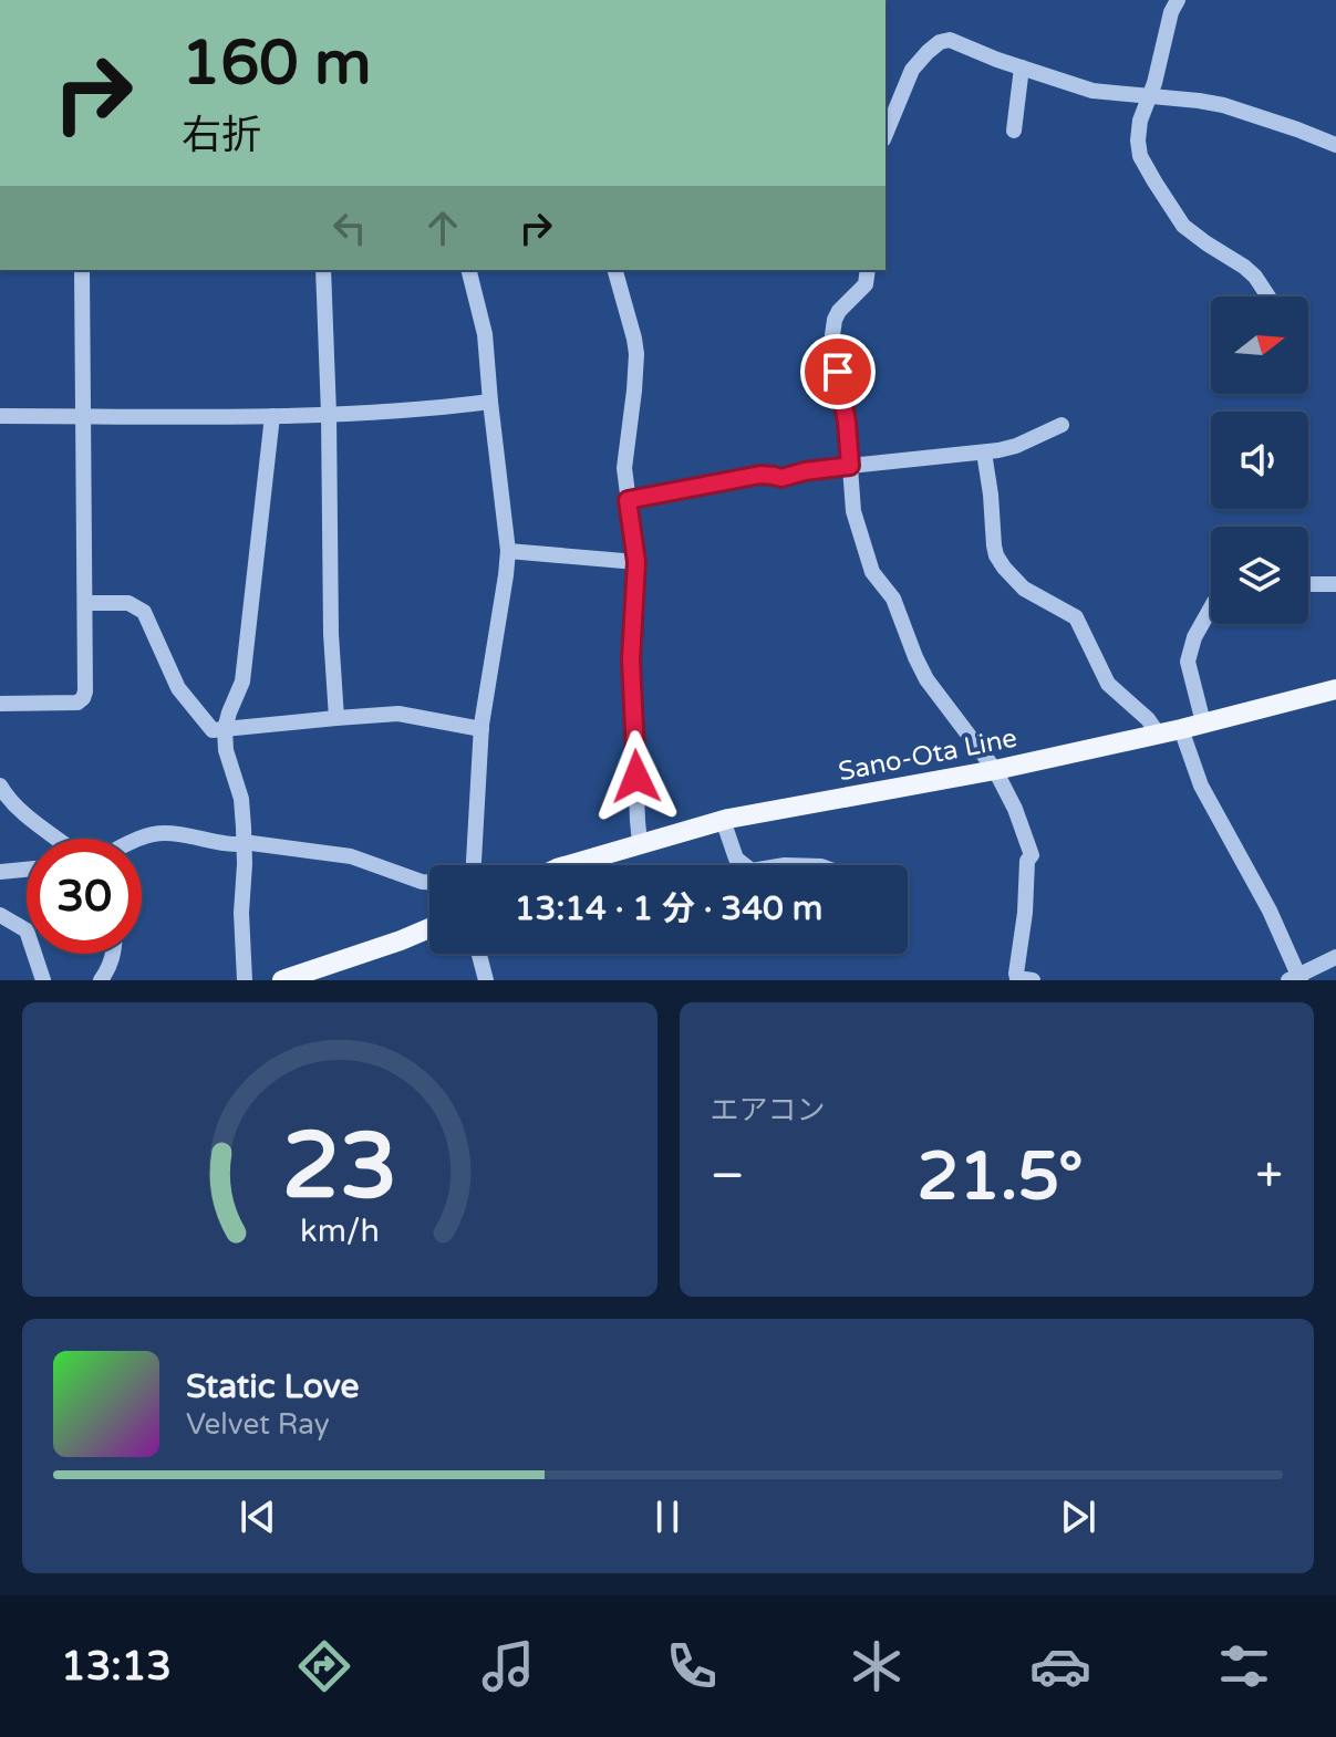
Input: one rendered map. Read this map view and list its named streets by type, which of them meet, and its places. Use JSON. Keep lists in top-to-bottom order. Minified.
{"streets":{"main road":["Sano-Ota Line"]},"north":"right","page":{"turn":["160 m","右折"],"limit":"30","trip":"13:14 · 1 分 · 340 m","tile":"エアコン","heat":["−","21.5°","+"],"song":["Static Love","Velvet Ray"],"tabs":"13:13","gauge":["23","km/h"]}}
